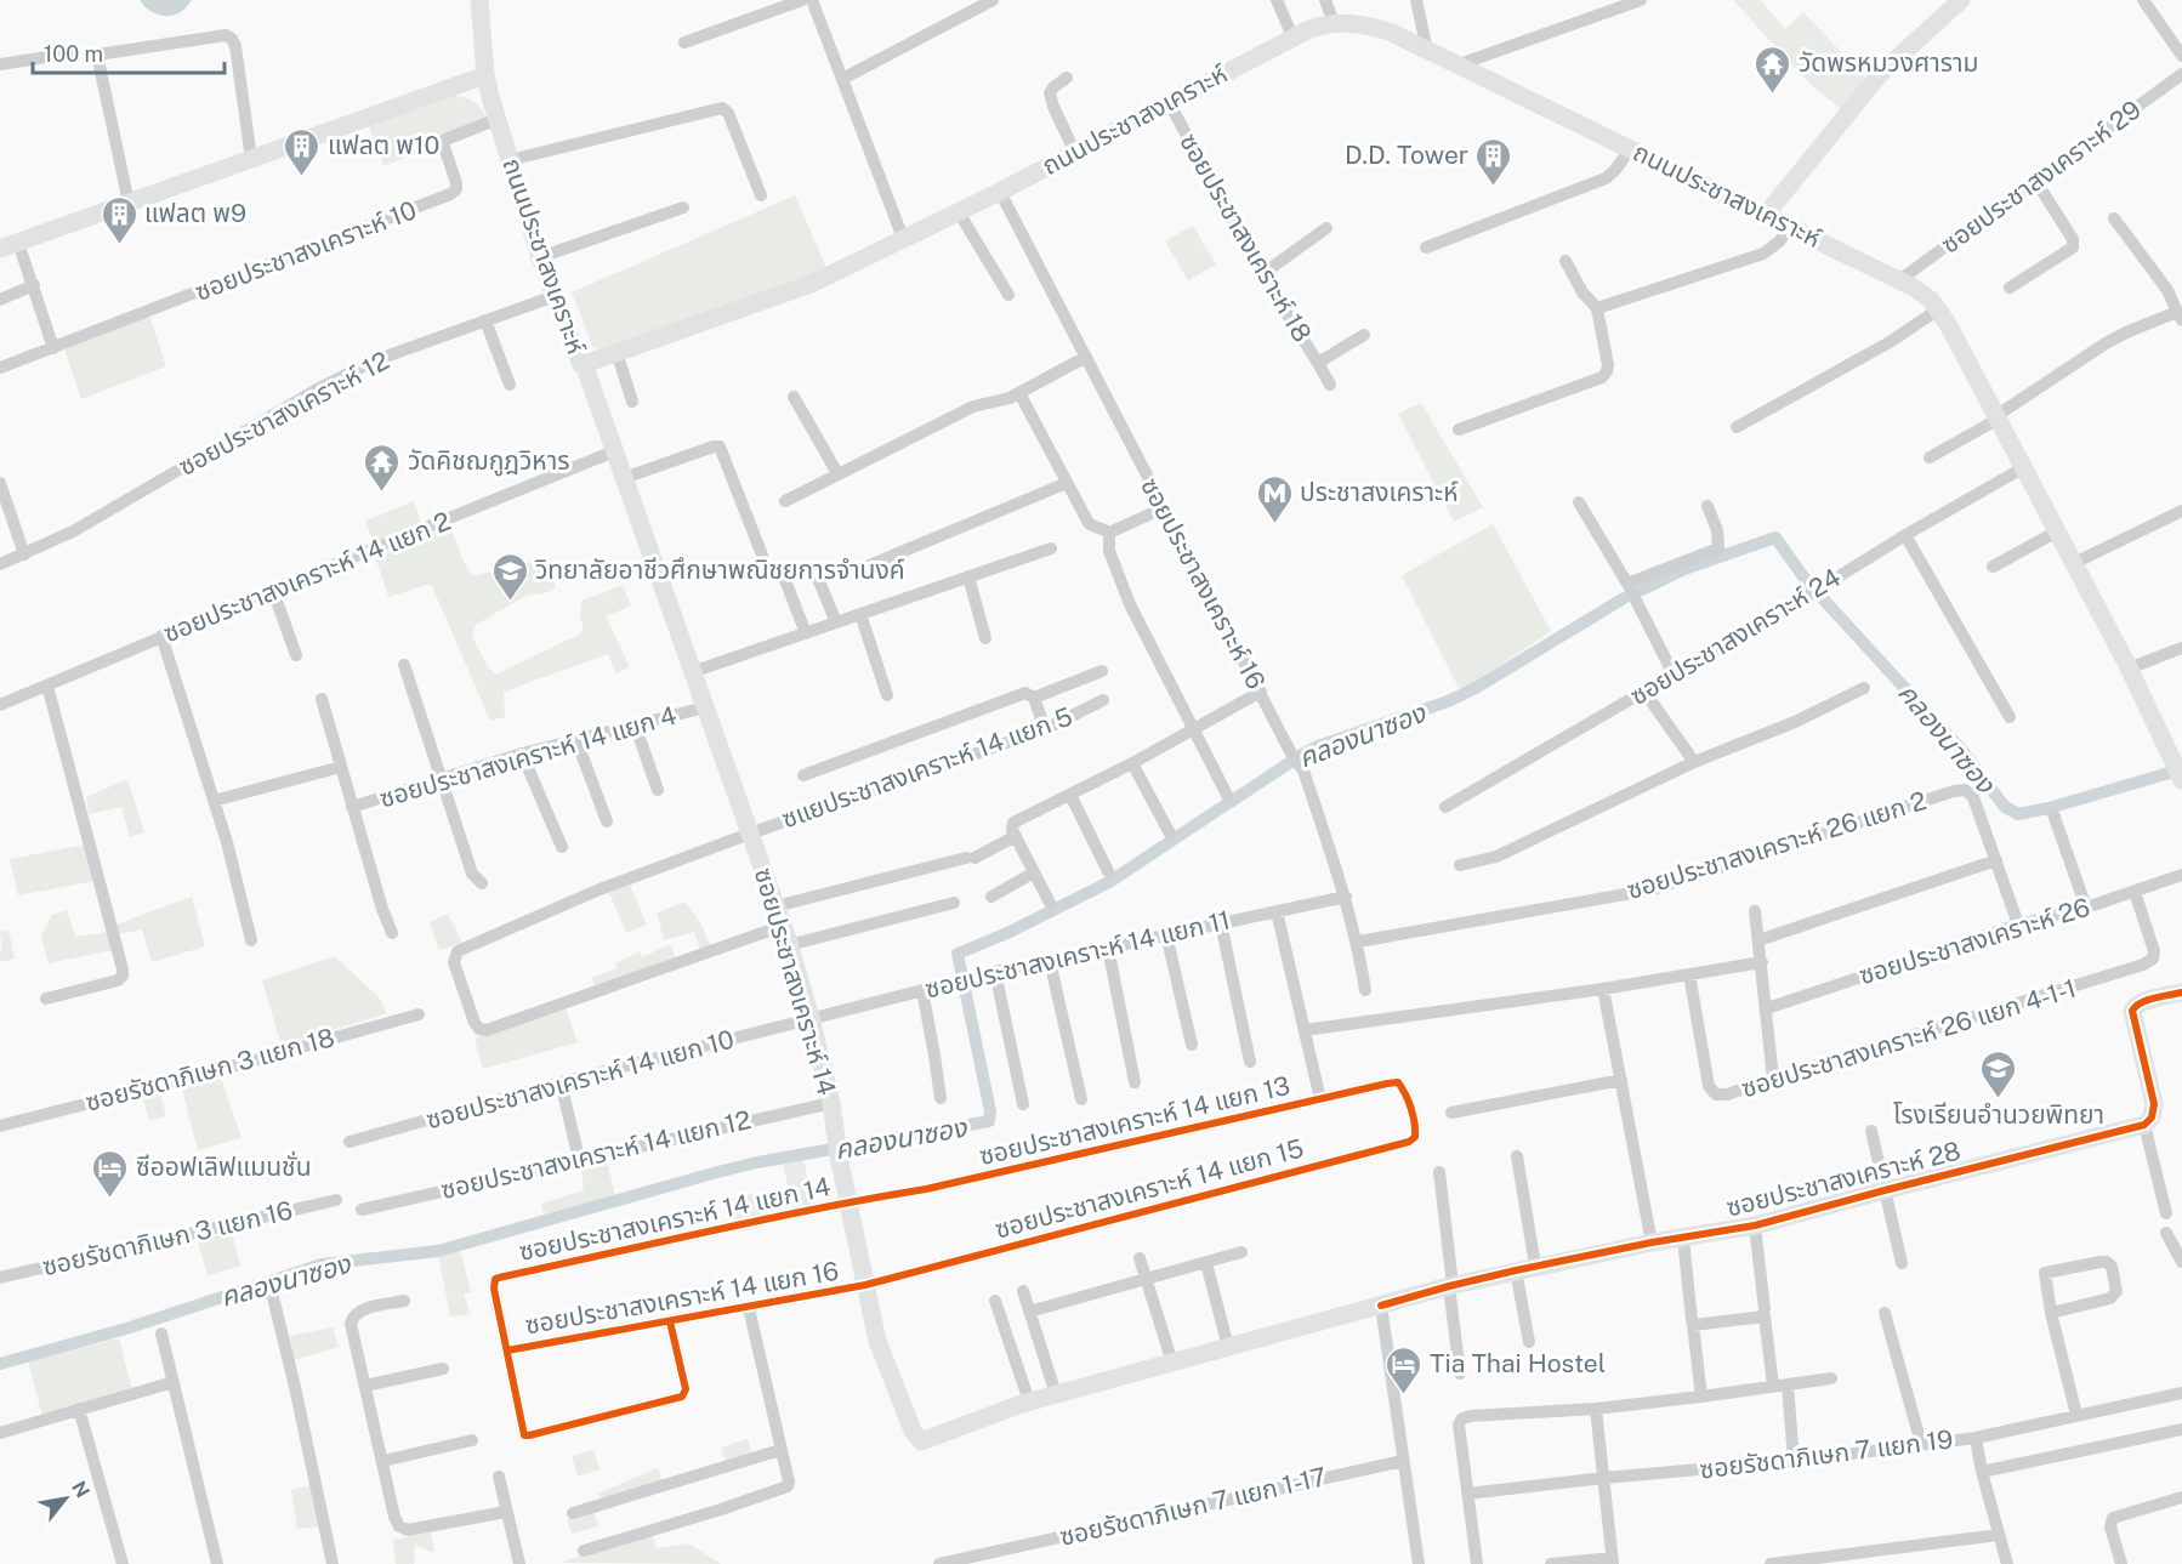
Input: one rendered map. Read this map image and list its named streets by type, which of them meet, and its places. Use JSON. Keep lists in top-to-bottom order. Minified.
{"streets":{"street":["ถนนประชาสงเคราะห์","ซอยประชาสงเคราะห์ 29","ซอยประชาสงเคราะห์ 18","ซอยประชาสงเคราะห์ 10","ซอยประชาสงเคราะห์ 12","ซอยประชาสงเคราะห์ 14 แยก 2","ซอยประชาสงเคราะห์ 16","ซอยประชาสงเคราะห์ 24","ซอยประชาสงเคราะห์ 14 แยก 4","ซแยประชาสงเคราะห์ 14 แยก 5","ซอยประชาสงเคราะห์ 26 แยก 2","ซอยประชาสงเคราะห์ 26","ซอยประชาสงเคราะห์ 14 แยก 11","ซอยประชาสงเคราะห์ 14","ซอยประชาสงเคราะห์ 26 แยก 4-1-1","ซอยรัชดาภิเษก 3 แยก 18","ซอยประชาสงเคราะห์ 14 แยก 10","ซอยประชาสงเคราะห์ 14 แยก 13","ซอยประชาสงเคราะห์ 14 แยก 12","ซอยประชาสงเคราะห์ 28","ซอยประชาสงเคราะห์ 14 แยก 15","ซอยประชาสงเคราะห์ 14 แยก 14","ซอยรัชดาภิเษก 3 แยก 16","ซอยประชาสงเคราะห์ 14 แยก 16","ซอยรัชดาภิเษก 7 แยก 19","ซอยรัชดาภิเษก 7 แยก 1-17"]},"crossings":[["ถนนประชาสงเคราะห์","ซอยประชาสงเคราะห์ 29"],["ถนนประชาสงเคราะห์","ซอยประชาสงเคราะห์ 18"],["ถนนประชาสงเคราะห์","ซอยประชาสงเคราะห์ 10"],["ถนนประชาสงเคราะห์","ซอยประชาสงเคราะห์ 12"],["ถนนประชาสงเคราะห์","ซอยประชาสงเคราะห์ 16"],["ถนนประชาสงเคราะห์","ซอยประชาสงเคราะห์ 24"],["ถนนประชาสงเคราะห์","ซอยประชาสงเคราะห์ 14"],["ซอยประชาสงเคราะห์ 14 แยก 2","ซอยประชาสงเคราะห์ 14"],["ซอยประชาสงเคราะห์ 16","ซอยประชาสงเคราะห์ 26 แยก 2"],["ซอยประชาสงเคราะห์ 16","ซอยประชาสงเคราะห์ 14 แยก 11"],["ซอยประชาสงเคราะห์ 14 แยก 4","ซอยประชาสงเคราะห์ 14"],["ซแยประชาสงเคราะห์ 14 แยก 5","ซอยประชาสงเคราะห์ 14"],["ซอยประชาสงเคราะห์ 26 แยก 2","ซอยประชาสงเคราะห์ 26"],["ซอยประชาสงเคราะห์ 26","ซอยประชาสงเคราะห์ 26 แยก 4-1-1"],["ซอยประชาสงเคราะห์ 14 แยก 11","ซอยประชาสงเคราะห์ 14"],["ซอยประชาสงเคราะห์ 14 แยก 11","ซอยประชาสงเคราะห์ 14 แยก 10"],["ซอยประชาสงเคราะห์ 14","ซอยประชาสงเคราะห์ 14 แยก 10"],["ซอยประชาสงเคราะห์ 14","ซอยประชาสงเคราะห์ 14 แยก 13"],["ซอยประชาสงเคราะห์ 14","ซอยประชาสงเคราะห์ 14 แยก 12"],["ซอยประชาสงเคราะห์ 14","ซอยประชาสงเคราะห์ 28"],["ซอยประชาสงเคราะห์ 14","ซอยประชาสงเคราะห์ 14 แยก 15"],["ซอยประชาสงเคราะห์ 14","ซอยประชาสงเคราะห์ 14 แยก 14"],["ซอยประชาสงเคราะห์ 14","ซอยประชาสงเคราะห์ 14 แยก 16"],["ซอยประชาสงเคราะห์ 14 แยก 13","ซอยประชาสงเคราะห์ 14 แยก 15"],["ซอยประชาสงเคราะห์ 14 แยก 13","ซอยประชาสงเคราะห์ 14 แยก 14"],["ซอยประชาสงเคราะห์ 14 แยก 15","ซอยประชาสงเคราะห์ 14 แยก 16"],["ซอยประชาสงเคราะห์ 14 แยก 14","ซอยประชาสงเคราะห์ 14 แยก 16"]],"water":["คลองนาซอง"],"places":{"temple":["วัดพรหมวงศาราม","วัดคิชฌกูฎวิหาร"],"building":["แฟลต พ10","D.D. Tower","แฟลต พ9"],"metro station":["ประชาสงเคราะห์"],"school or university":["วิทยาลัยอาชีวศึกษาพณิชยการจำนงค์","โรงเรียนอำนวยพิทยา"],"hotel":["ซีออฟเลิฟแมนชั่น","Tia Thai Hostel"]},"scale_bar":"100 m","north":"top right"}
